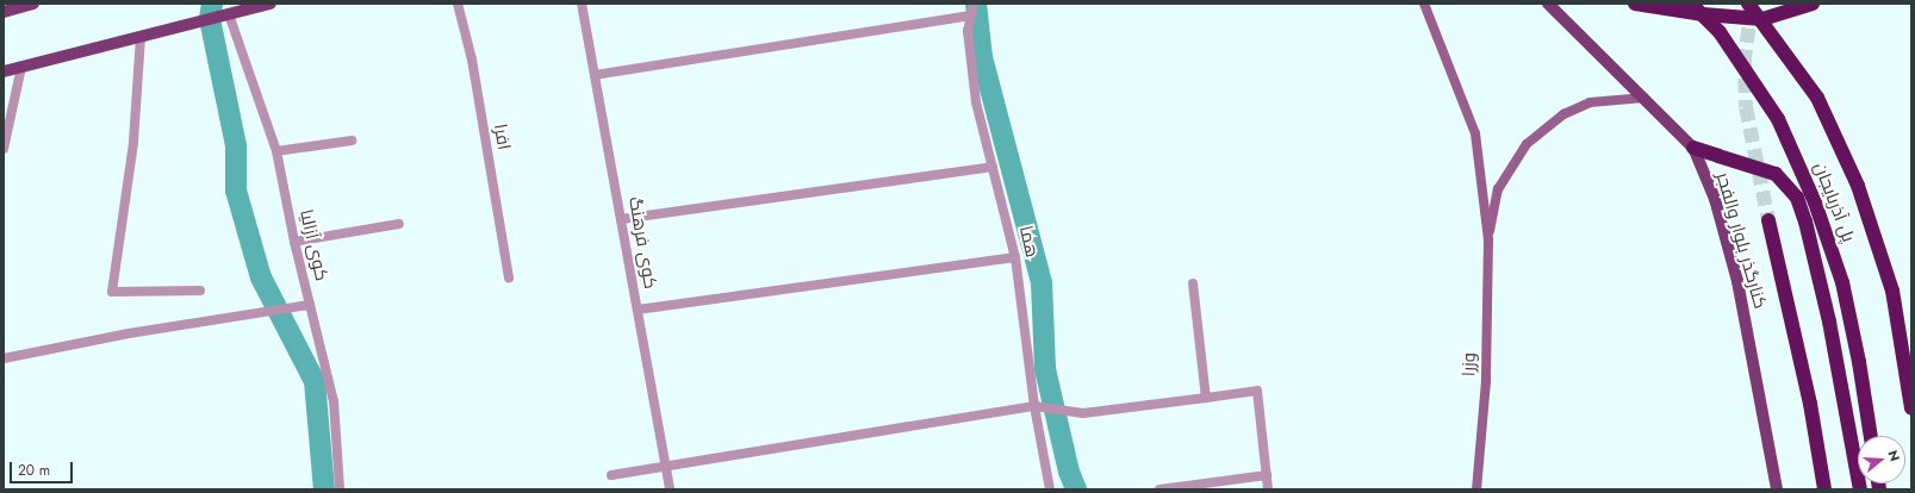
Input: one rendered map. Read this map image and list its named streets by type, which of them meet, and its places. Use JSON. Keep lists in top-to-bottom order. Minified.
{"streets":{"highway":["پل آذربایجان"],"main road":["کنارگذر بلوار والفجر"],"street":["افرا","هما","کوی فرهنگ","کوی آزالیا","وزرا"]},"scale_bar":"20 m","north":"right"}
